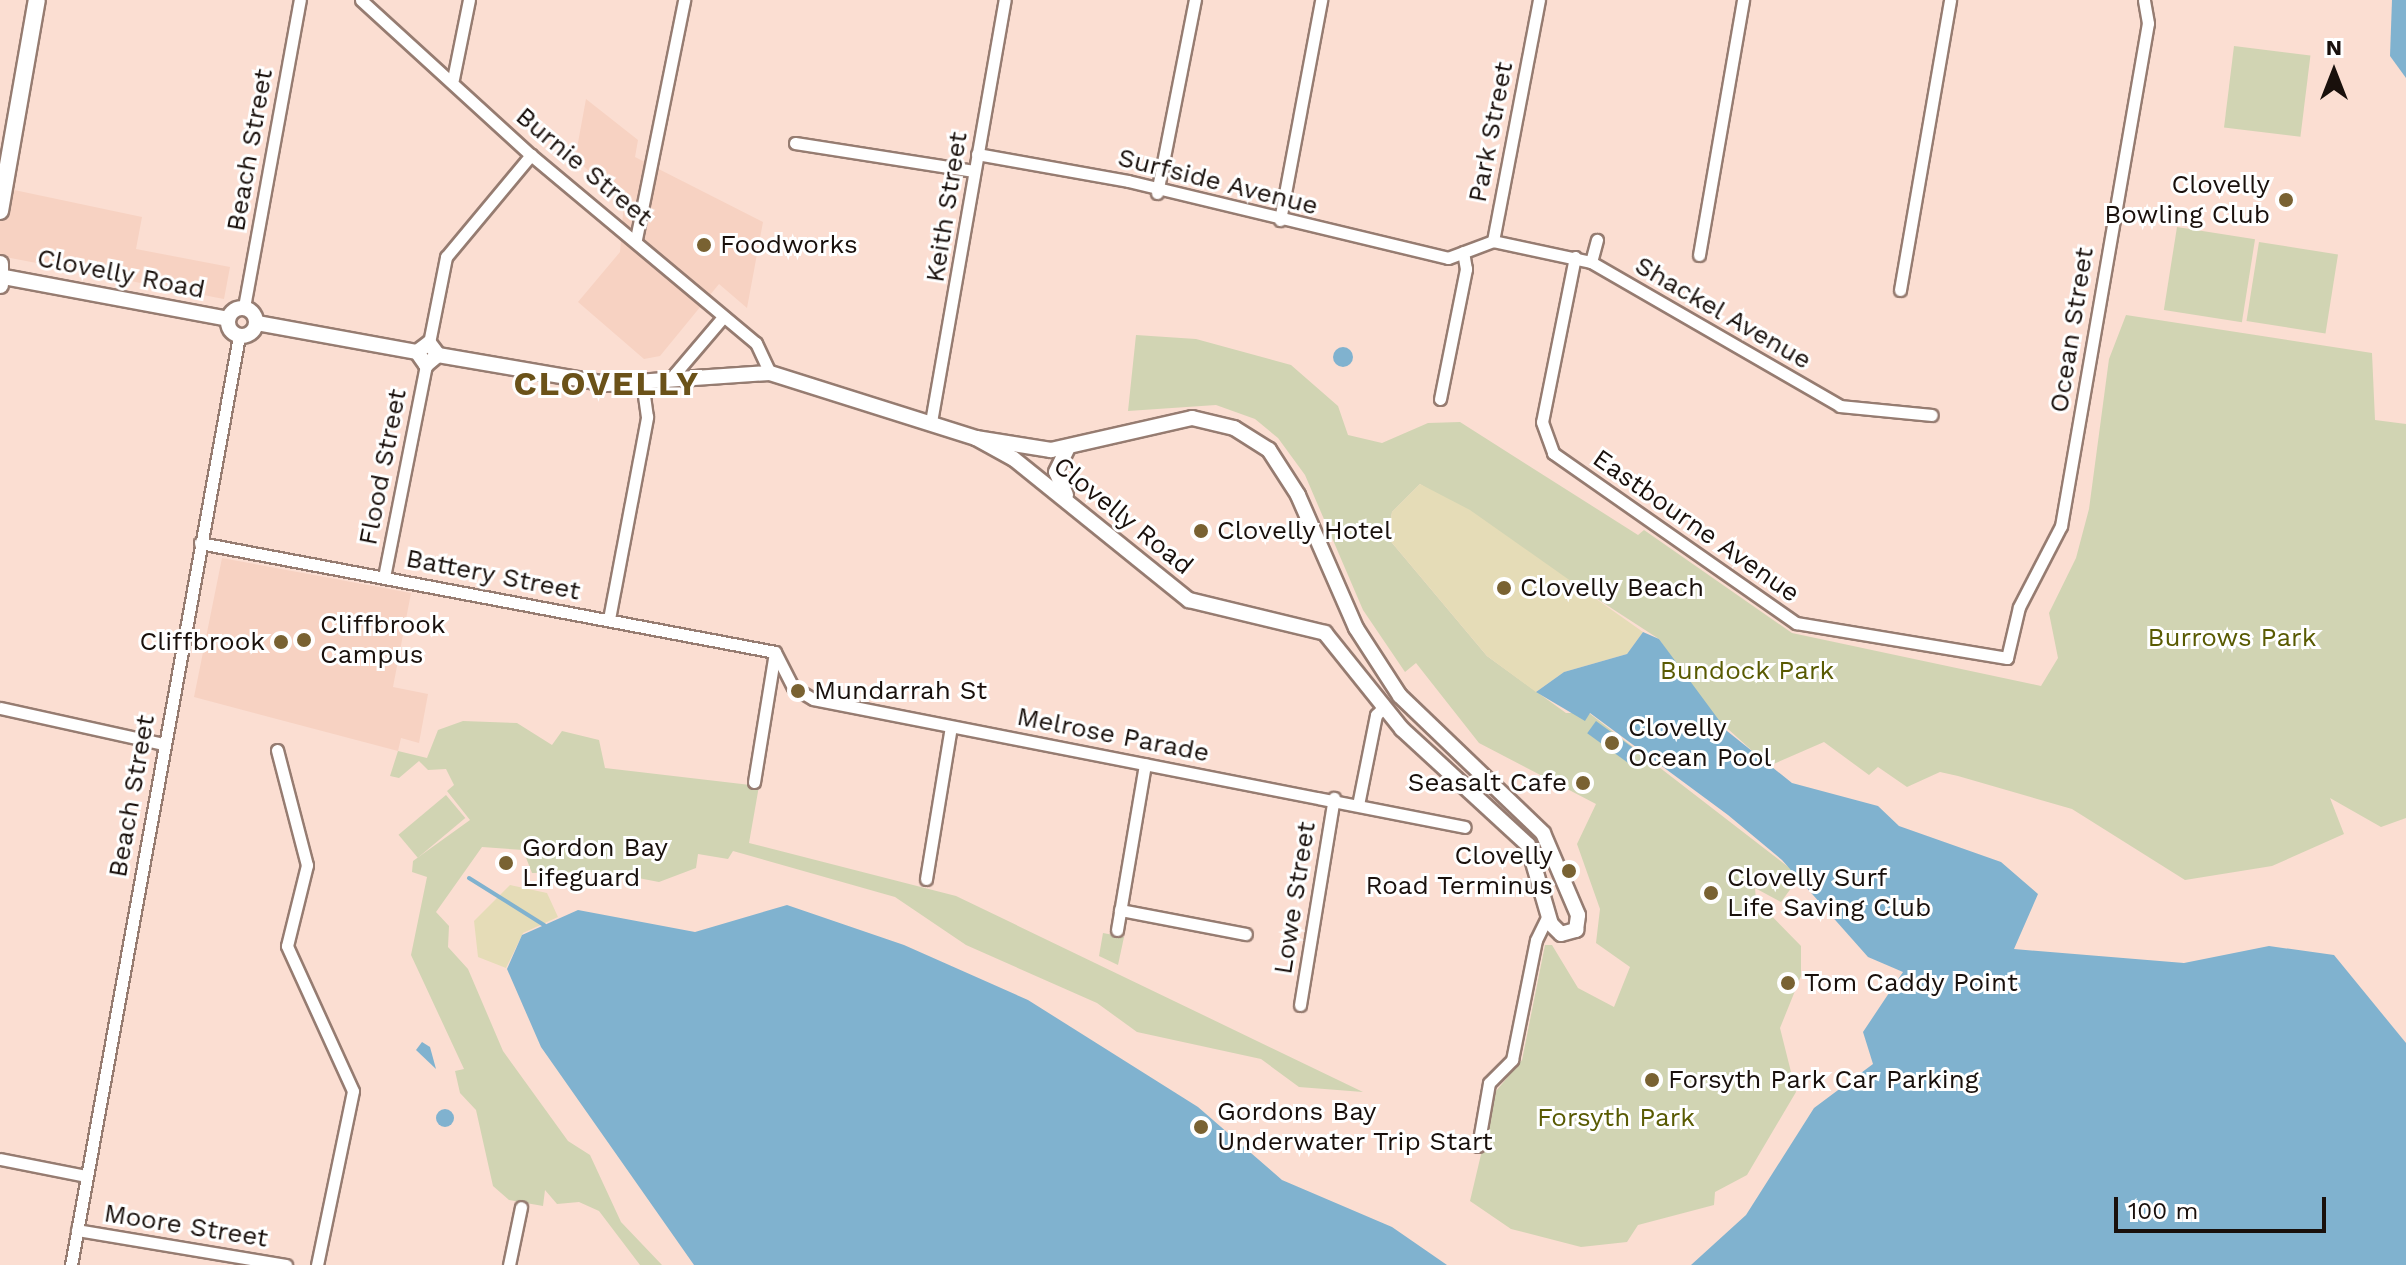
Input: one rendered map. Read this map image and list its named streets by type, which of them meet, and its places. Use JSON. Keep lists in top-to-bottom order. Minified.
{"streets":{"street":["Park Street","Beach Street","Burnie Street","Surfside Avenue","Keith Street","Clovelly Road","Shackel Avenue","Ocean Street","Flood Street","Eastbourne Avenue","Battery Street","Melrose Parade","Lowe Street","Moore Street"]},"crossings":[["Park Street","Surfside Avenue"],["Park Street","Shackel Avenue"],["Beach Street","Battery Street"],["Beach Street","Moore Street"],["Burnie Street","Clovelly Road"],["Burnie Street","Flood Street"],["Surfside Avenue","Keith Street"],["Keith Street","Clovelly Road"],["Clovelly Road","Flood Street"],["Shackel Avenue","Eastbourne Avenue"],["Ocean Street","Eastbourne Avenue"],["Flood Street","Battery Street"],["Battery Street","Melrose Parade"],["Melrose Parade","Lowe Street"]],"districts":["CLOVELLY"],"parks":["Burrows Park","Bundock Park","Forsyth Park"],"places":["Clovelly Bowling Club","Foodworks","Clovelly Hotel","Clovelly Beach","Cliffbrook Campus","Cliffbrook","Mundarrah St","Clovelly Ocean Pool","Seasalt Cafe","Gordon Bay Lifeguard","Clovelly Road Terminus","Clovelly Surf Life Saving Club","Tom Caddy Point","Forsyth Park Car Parking","Gordons Bay Underwater Trip Start"],"scale_bar":"100 m","north":"top"}
